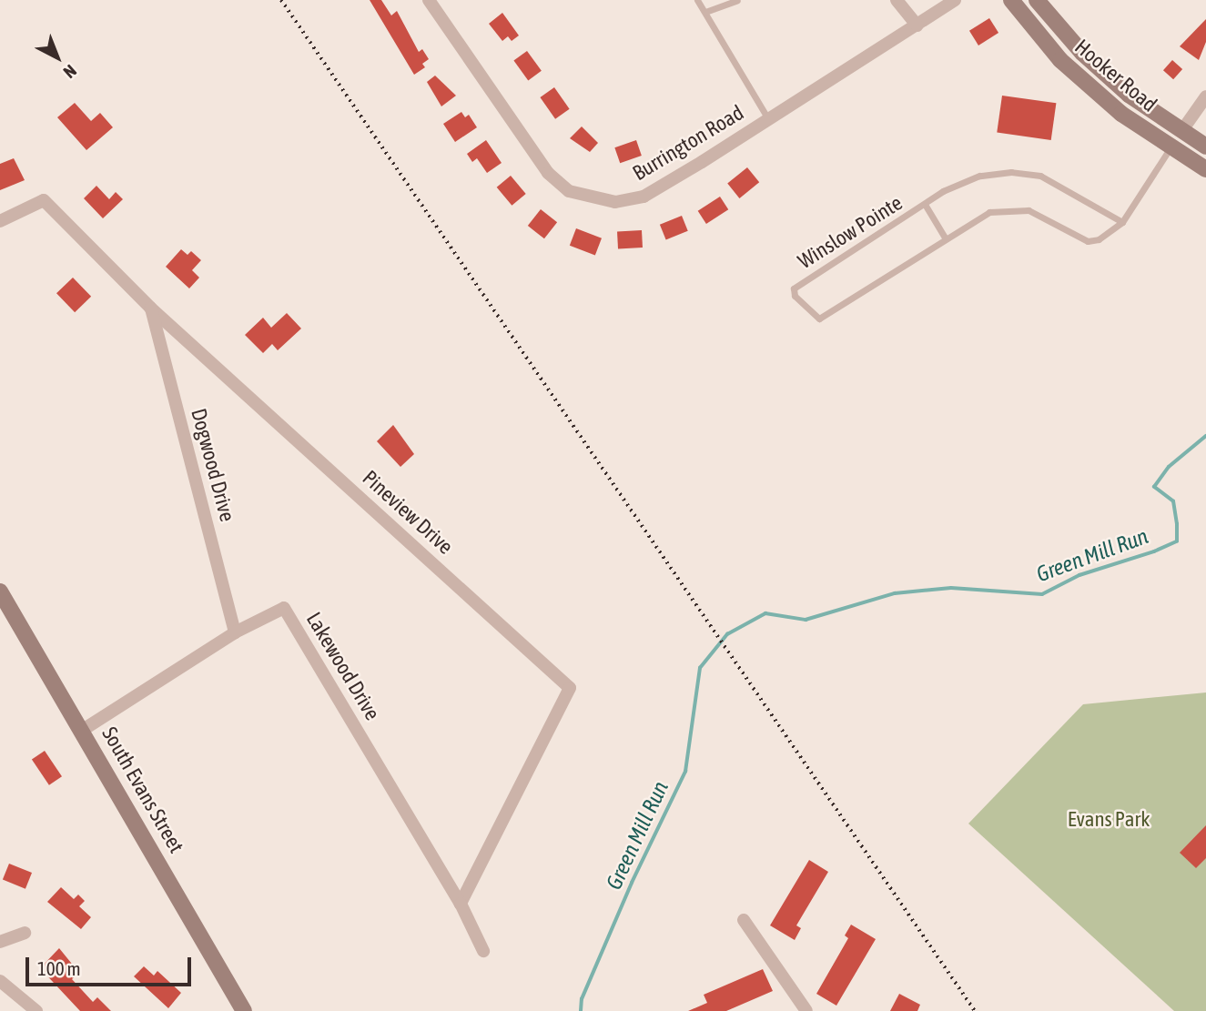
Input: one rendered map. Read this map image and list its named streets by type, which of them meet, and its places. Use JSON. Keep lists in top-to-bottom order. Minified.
{"streets":{"main road":["Hooker Road","South Evans Street"],"street":["Burrington Road","Dogwood Drive","Pineview Drive","Lakewood Drive"],"lane":["Winslow Pointe"]},"crossings":[["Hooker Road","Winslow Pointe"],["Dogwood Drive","Pineview Drive"],["Dogwood Drive","Lakewood Drive"],["Pineview Drive","Lakewood Drive"],["Lakewood Drive","South Evans Street"]],"water":["Green Mill Run"],"parks":["Evans Park"],"scale_bar":"100 m","north":"bottom right"}
